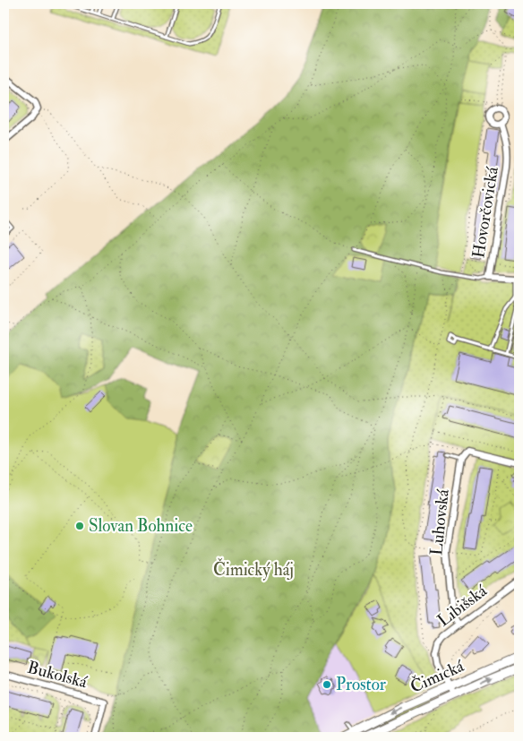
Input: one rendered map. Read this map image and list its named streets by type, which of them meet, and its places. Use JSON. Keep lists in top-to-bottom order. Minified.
{"streets":{"main road":["Čimická"],"street":["Hovorčovická","Luhovská","Libišská","Bukolská"]},"crossings":[["Luhovská","Libišská"],["Libišská","Čimická"]],"parks":["Čimický háj"],"places":["Slovan Bohnice","Prostor"]}
